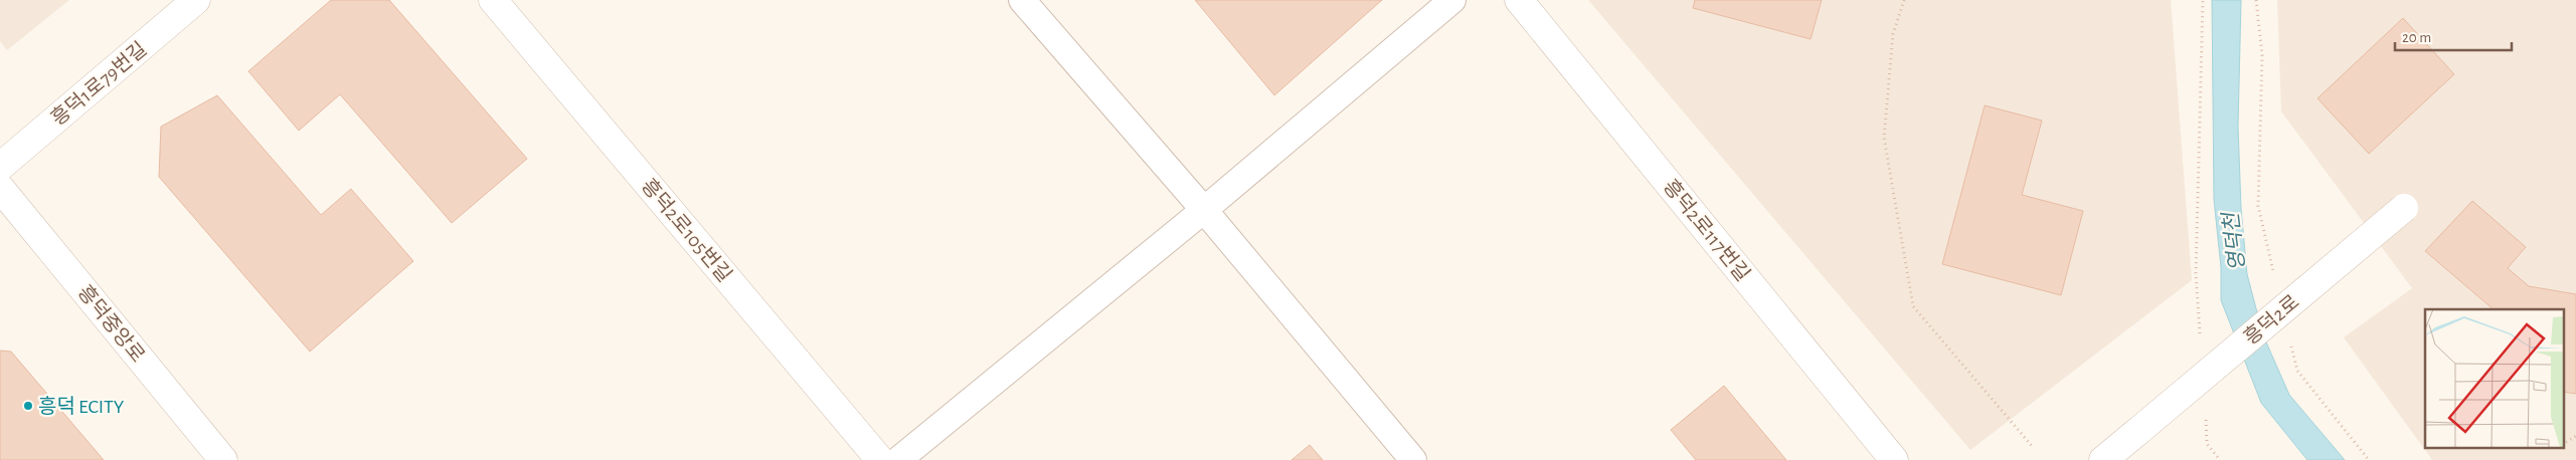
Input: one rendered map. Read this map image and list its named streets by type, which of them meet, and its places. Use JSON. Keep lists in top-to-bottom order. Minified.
{"streets":{"street":["흥덕1로79번길","흥덕2로105번길","흥덕2로117번길","흥덕2로","흥덕중앙로"]},"water":["영덕천"],"places":["흥덕 ECITY"],"scale_bar":"20 m"}
